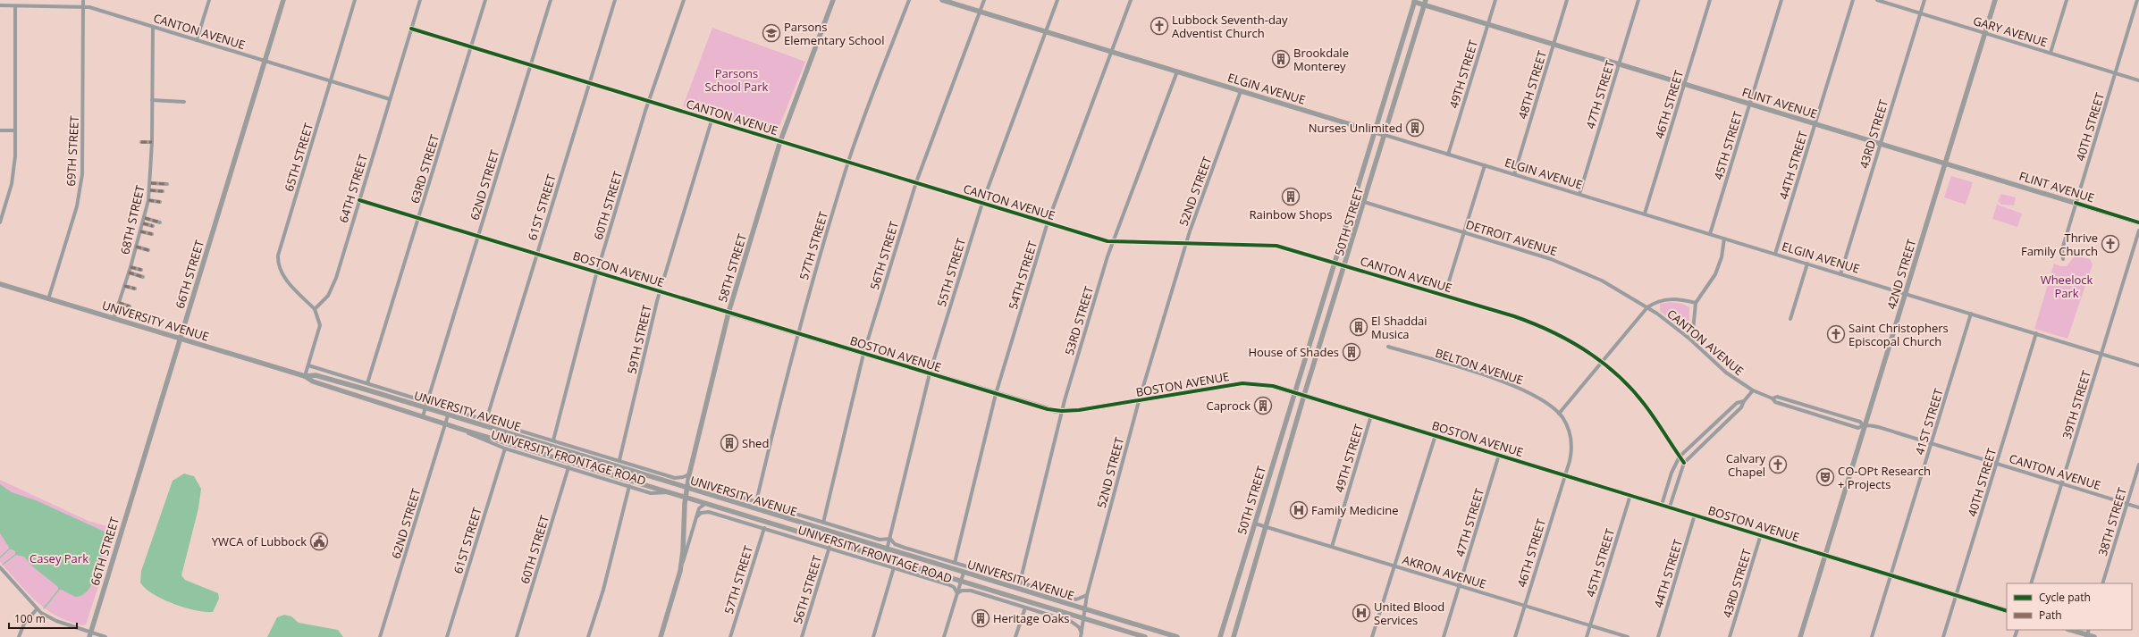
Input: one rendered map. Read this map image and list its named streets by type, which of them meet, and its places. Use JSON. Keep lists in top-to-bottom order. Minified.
{"streets":{"street":["CANTON AVENUE","GARY AVENUE","49TH STREET","48TH STREET","ELGIN AVENUE","47TH STREET","FLINT AVENUE","46TH STREET","40TH STREET","43RD STREET","45TH STREET","69TH STREET","65TH STREET","44TH STREET","63RD STREET","62ND STREET","64TH STREET","52ND STREET","60TH STREET","61ST STREET","68TH STREET","50TH STREET","DETROIT AVENUE","57TH STREET","56TH STREET","58TH STREET","BOSTON AVENUE","55TH STREET","66TH STREET","42ND STREET","54TH STREET","UNIVERSITY AVENUE","53RD STREET","59TH STREET","BELTON AVENUE","39TH STREET","41ST STREET","UNIVERSITY FRONTAGE ROAD","38TH STREET","AKRON AVENUE"]},"crossings":[["CANTON AVENUE","40TH STREET"],["CANTON AVENUE","69TH STREET"],["CANTON AVENUE","65TH STREET"],["CANTON AVENUE","63RD STREET"],["CANTON AVENUE","62ND STREET"],["CANTON AVENUE","64TH STREET"],["CANTON AVENUE","52ND STREET"],["CANTON AVENUE","60TH STREET"],["CANTON AVENUE","61ST STREET"],["CANTON AVENUE","68TH STREET"],["CANTON AVENUE","50TH STREET"],["CANTON AVENUE","DETROIT AVENUE"],["CANTON AVENUE","57TH STREET"],["CANTON AVENUE","56TH STREET"],["CANTON AVENUE","58TH STREET"],["CANTON AVENUE","55TH STREET"],["CANTON AVENUE","66TH STREET"],["CANTON AVENUE","42ND STREET"],["CANTON AVENUE","54TH STREET"],["CANTON AVENUE","53RD STREET"],["CANTON AVENUE","59TH STREET"],["CANTON AVENUE","39TH STREET"],["CANTON AVENUE","41ST STREET"],["CANTON AVENUE","38TH STREET"],["GARY AVENUE","40TH STREET"],["GARY AVENUE","43RD STREET"],["GARY AVENUE","42ND STREET"],["49TH STREET","ELGIN AVENUE"],["49TH STREET","FLINT AVENUE"],["49TH STREET","BOSTON AVENUE"],["49TH STREET","AKRON AVENUE"],["48TH STREET","ELGIN AVENUE"],["48TH STREET","FLINT AVENUE"],["ELGIN AVENUE","47TH STREET"],["ELGIN AVENUE","46TH STREET"],["ELGIN AVENUE","40TH STREET"],["ELGIN AVENUE","43RD STREET"],["ELGIN AVENUE","45TH STREET"],["ELGIN AVENUE","44TH STREET"],["ELGIN AVENUE","52ND STREET"],["ELGIN AVENUE","50TH STREET"],["ELGIN AVENUE","56TH STREET"],["ELGIN AVENUE","55TH STREET"],["ELGIN AVENUE","42ND STREET"],["ELGIN AVENUE","54TH STREET"],["ELGIN AVENUE","53RD STREET"],["ELGIN AVENUE","39TH STREET"],["ELGIN AVENUE","41ST STREET"],["47TH STREET","FLINT AVENUE"],["47TH STREET","BOSTON AVENUE"],["47TH STREET","AKRON AVENUE"],["FLINT AVENUE","46TH STREET"],["FLINT AVENUE","40TH STREET"],["FLINT AVENUE","43RD STREET"],["FLINT AVENUE","45TH STREET"],["FLINT AVENUE","44TH STREET"],["FLINT AVENUE","50TH STREET"],["FLINT AVENUE","42ND STREET"],["46TH STREET","BOSTON AVENUE"],["46TH STREET","BELTON AVENUE"],["46TH STREET","AKRON AVENUE"],["40TH STREET","BOSTON AVENUE"],["43RD STREET","BOSTON AVENUE"],["45TH STREET","BOSTON AVENUE"],["45TH STREET","AKRON AVENUE"],["69TH STREET","UNIVERSITY AVENUE"],["65TH STREET","64TH STREET"],["44TH STREET","BOSTON AVENUE"],["63RD STREET","BOSTON AVENUE"],["62ND STREET","BOSTON AVENUE"],["62ND STREET","UNIVERSITY AVENUE"],["62ND STREET","UNIVERSITY FRONTAGE ROAD"],["64TH STREET","BOSTON AVENUE"],["52ND STREET","BOSTON AVENUE"],["52ND STREET","UNIVERSITY AVENUE"],["52ND STREET","UNIVERSITY FRONTAGE ROAD"],["60TH STREET","BOSTON AVENUE"],["60TH STREET","UNIVERSITY FRONTAGE ROAD"],["61ST STREET","BOSTON AVENUE"],["61ST STREET","UNIVERSITY FRONTAGE ROAD"],["68TH STREET","UNIVERSITY AVENUE"],["50TH STREET","DETROIT AVENUE"],["50TH STREET","BOSTON AVENUE"],["50TH STREET","AKRON AVENUE"],["57TH STREET","BOSTON AVENUE"],["57TH STREET","UNIVERSITY FRONTAGE ROAD"],["56TH STREET","BOSTON AVENUE"],["56TH STREET","UNIVERSITY FRONTAGE ROAD"],["58TH STREET","BOSTON AVENUE"],["58TH STREET","UNIVERSITY AVENUE"],["58TH STREET","UNIVERSITY FRONTAGE ROAD"],["BOSTON AVENUE","55TH STREET"],["BOSTON AVENUE","42ND STREET"],["BOSTON AVENUE","54TH STREET"],["BOSTON AVENUE","53RD STREET"],["BOSTON AVENUE","59TH STREET"],["BOSTON AVENUE","BELTON AVENUE"],["BOSTON AVENUE","41ST STREET"],["55TH STREET","UNIVERSITY AVENUE"],["55TH STREET","UNIVERSITY FRONTAGE ROAD"],["66TH STREET","UNIVERSITY AVENUE"],["54TH STREET","UNIVERSITY FRONTAGE ROAD"],["UNIVERSITY AVENUE","UNIVERSITY FRONTAGE ROAD"],["53RD STREET","UNIVERSITY FRONTAGE ROAD"],["59TH STREET","UNIVERSITY FRONTAGE ROAD"]],"parks":["Parsons School Park","Wheelock Park","Casey Park"],"places":{"church":["Lubbock Seventh-day Adventist Church","Thrive Family Church","Saint Christophers Episcopal Church","Calvary Chapel"],"school or university":["Parsons Elementary School"],"building":["Brookdale Monterey","Nurses Unlimited","Rainbow Shops","El Shaddai Musica","House of Shades","Caprock","Shed","Heritage Oaks"],"theatre":["CO-OPt Research + Projects"],"hospital":["Family Medicine","United Blood Services"],"public building":["YWCA of Lubbock"]},"legend":["Cycle path","Path"],"scale_bar":"100 m"}
